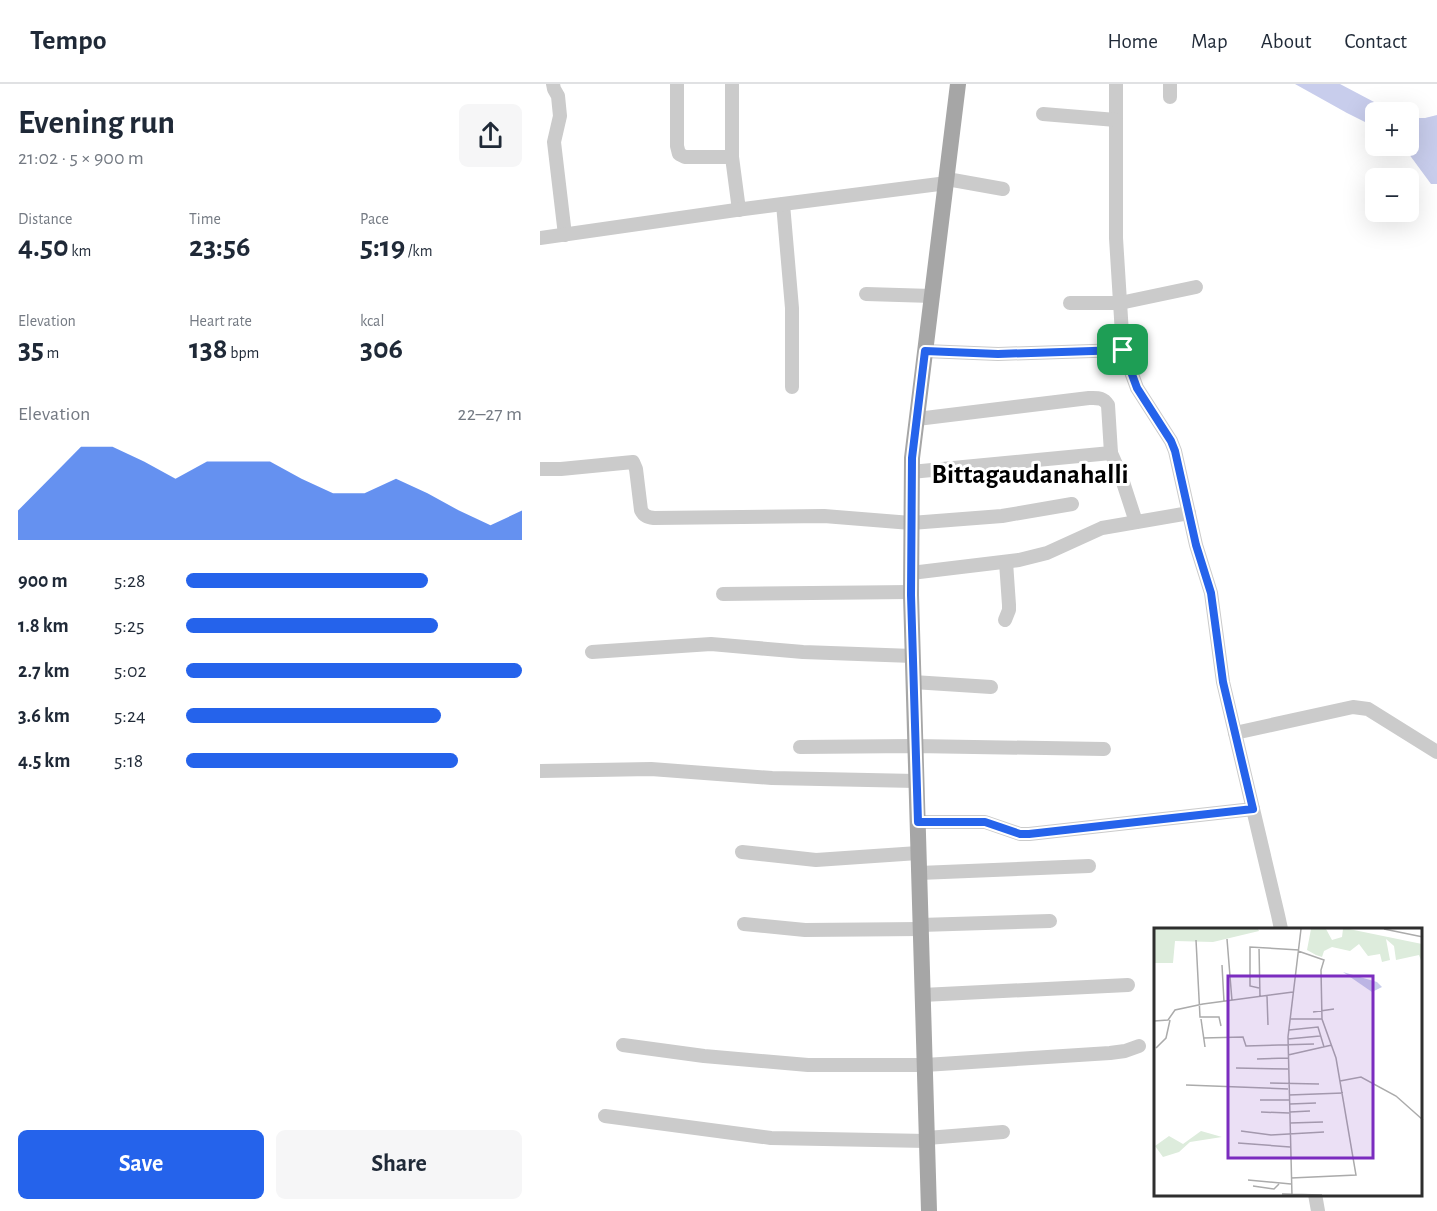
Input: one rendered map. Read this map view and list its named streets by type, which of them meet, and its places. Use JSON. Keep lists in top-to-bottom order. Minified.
{"districts":["Bittagaudanahalli"],"page":{"header":"Tempo","nav":["Home","Map","About","Contact"],"heading":["Evening run","21:02 · 5 × 900 m"],"map_buttons":["+","−"],"stats":[["Distance","4.50 km"],["Time","23:56"],["Pace","5:19 /km"],["Elevation","35 m"],["Heart rate","138 bpm"],["kcal","306"]],"chart":["Elevation","22–27 m"],"list":[{"name":"900 m","note":"5:28"},{"name":"1.8 km","note":"5:25"},{"name":"2.7 km","note":"5:02"},{"name":"3.6 km","note":"5:24"},{"name":"4.5 km","note":"5:18"}],"buttons":["Save","Share"]}}
